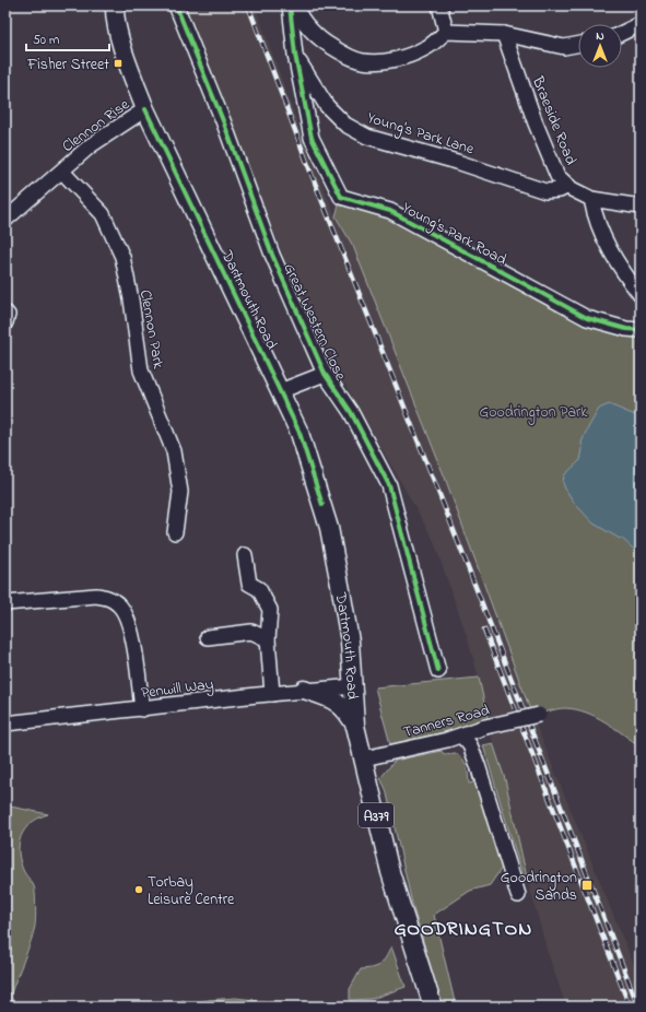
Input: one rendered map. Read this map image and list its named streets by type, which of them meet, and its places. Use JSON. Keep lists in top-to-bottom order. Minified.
{"streets":{"main road":["Dartmouth Road","A379"],"street":["Braeside Road","Clennon Rise","Young's Park Lane","Young's Park Road","Great Western Close","Clennon Park","Penwill Way","Tanners Road"]},"crossings":[["Braeside Road","Young's Park Lane"],["Clennon Rise","Dartmouth Road"],["Clennon Rise","Clennon Park"],["Young's Park Lane","Young's Park Road"],["Dartmouth Road","Great Western Close"],["Dartmouth Road","Penwill Way"],["Dartmouth Road","Tanners Road"],["Dartmouth Road","A379"],["Penwill Way","A379"]],"districts":["GOODRINGTON"],"parks":["Goodrington Park"],"places":{"transit":["Fisher Street","Goodrington Sands"],"other":["Torbay Leisure Centre"]},"scale_bar":"50 m","north":"top"}
